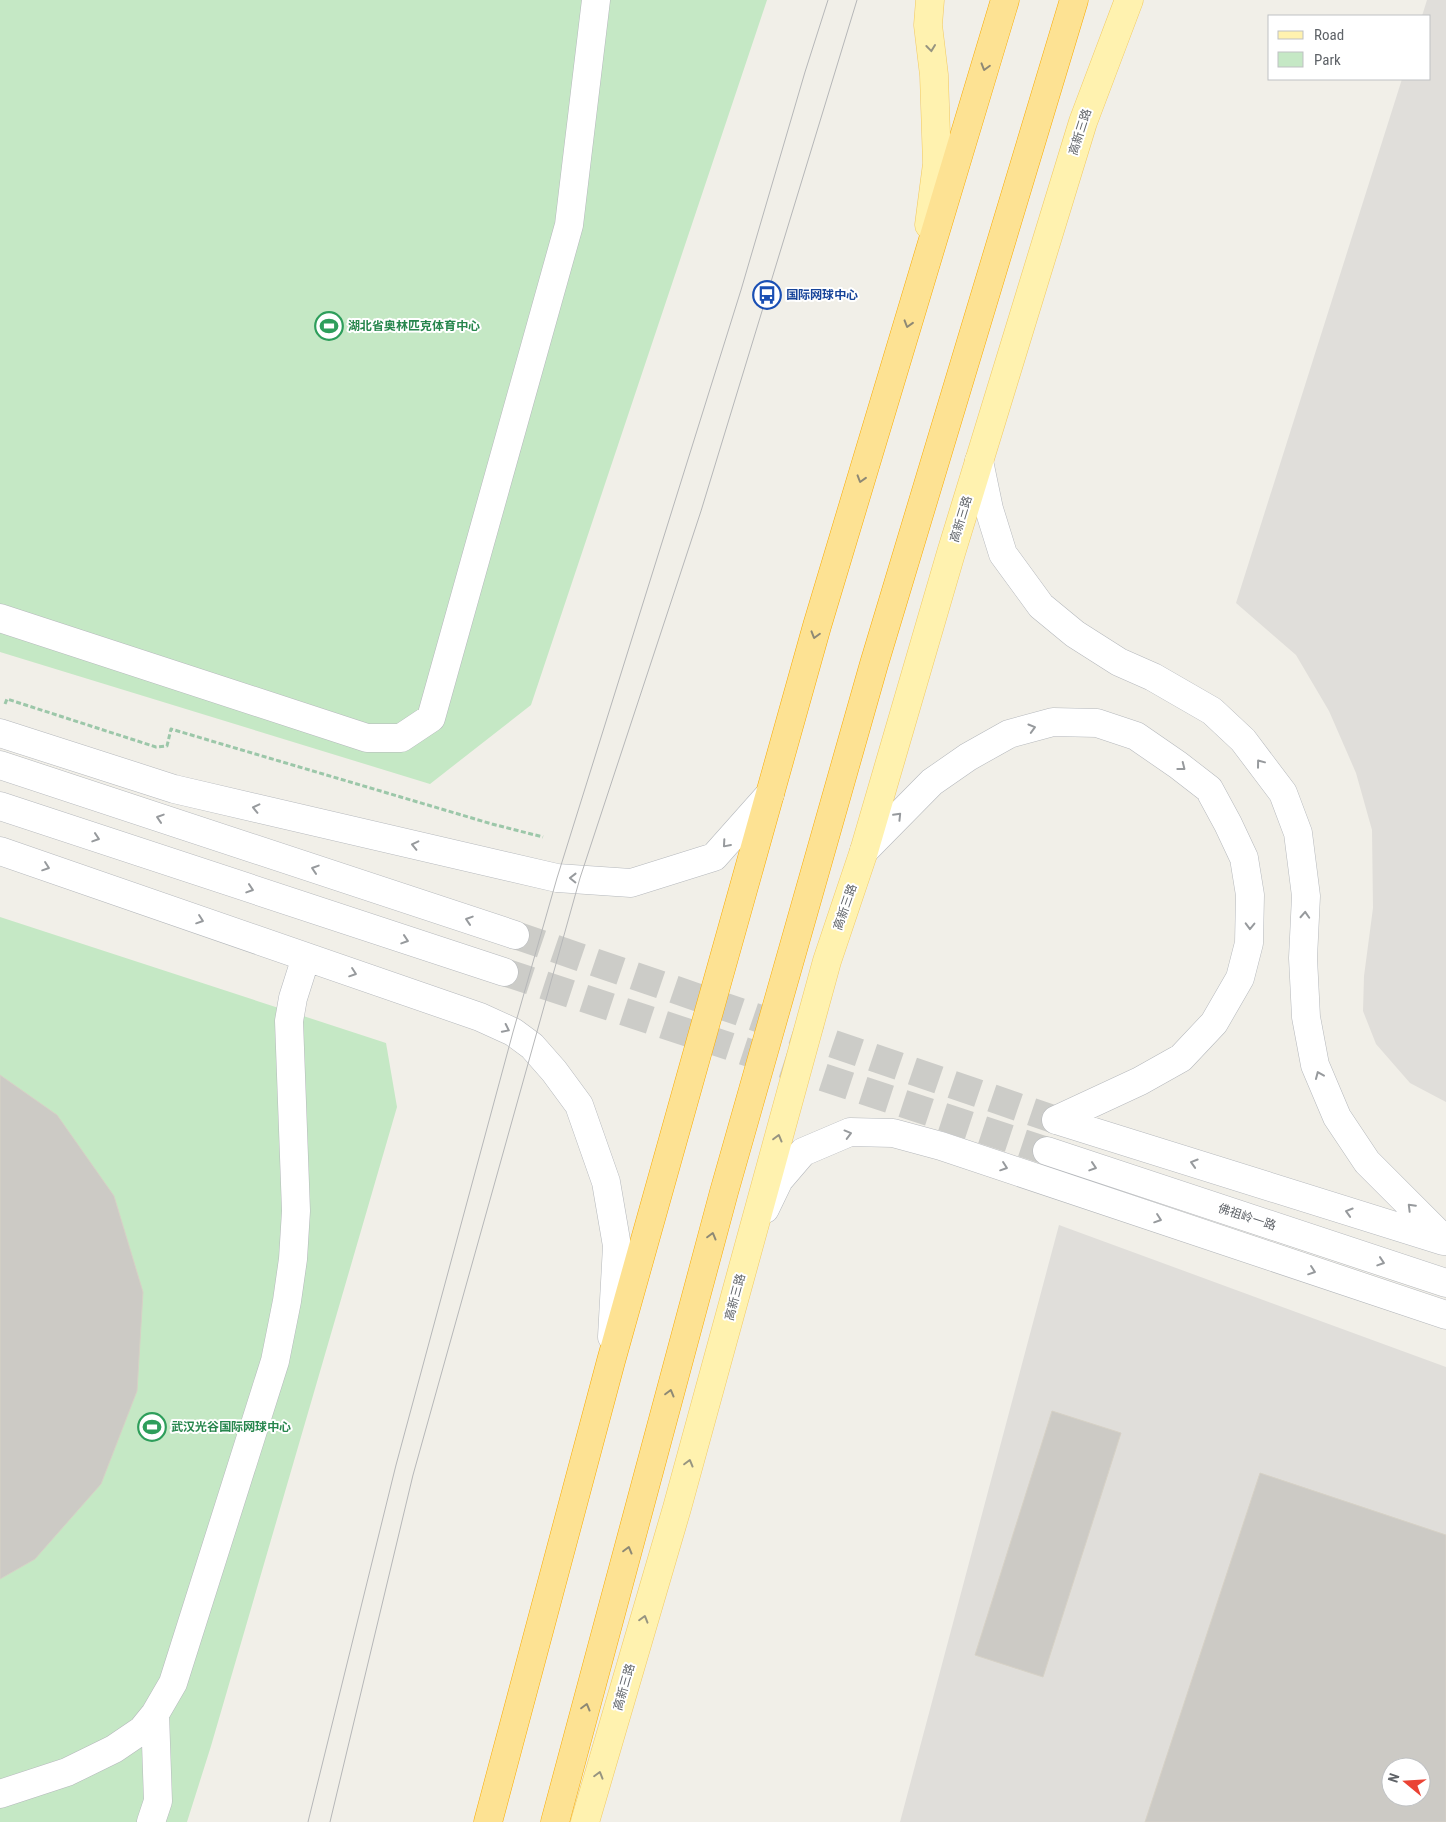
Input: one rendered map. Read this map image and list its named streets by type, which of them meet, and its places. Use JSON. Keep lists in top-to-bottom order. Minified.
{"streets":{"main road":["高新三路"],"street":["佛祖岭一路"]},"one_way":["高新三路","佛祖岭一路"],"places":{"bus stop":["国际网球中心"],"sports":["湖北省奥林匹克体育中心","武汉光谷国际网球中心"]},"legend":["Road","Park"],"north":"left"}
